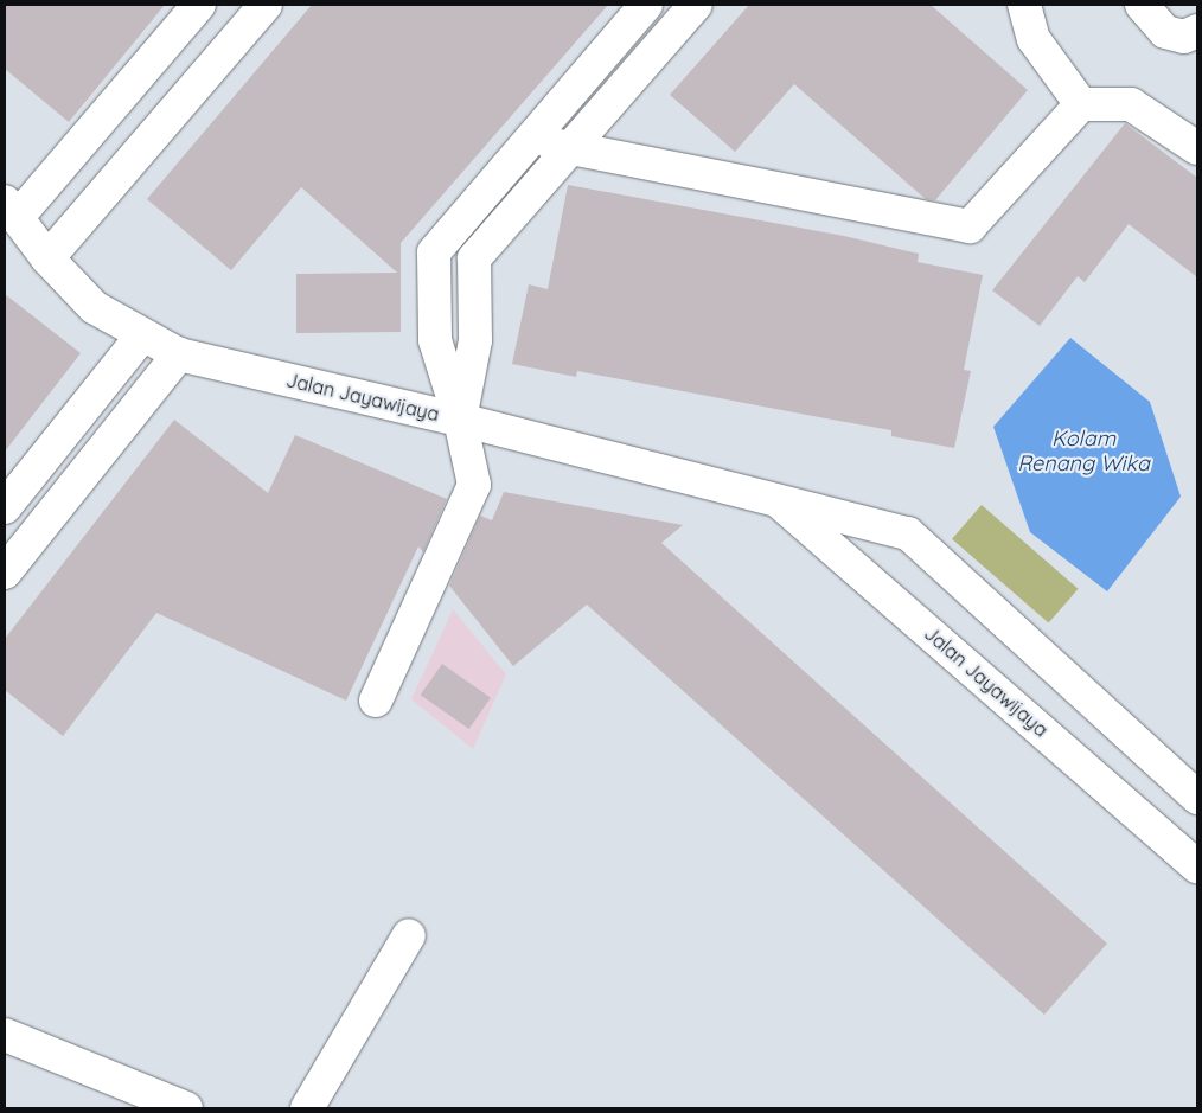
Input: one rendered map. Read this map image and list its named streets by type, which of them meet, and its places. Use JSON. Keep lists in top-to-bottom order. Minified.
{"streets":{"street":["Jalan Jayawijaya"]},"water":["Kolam Renang Wika"]}
